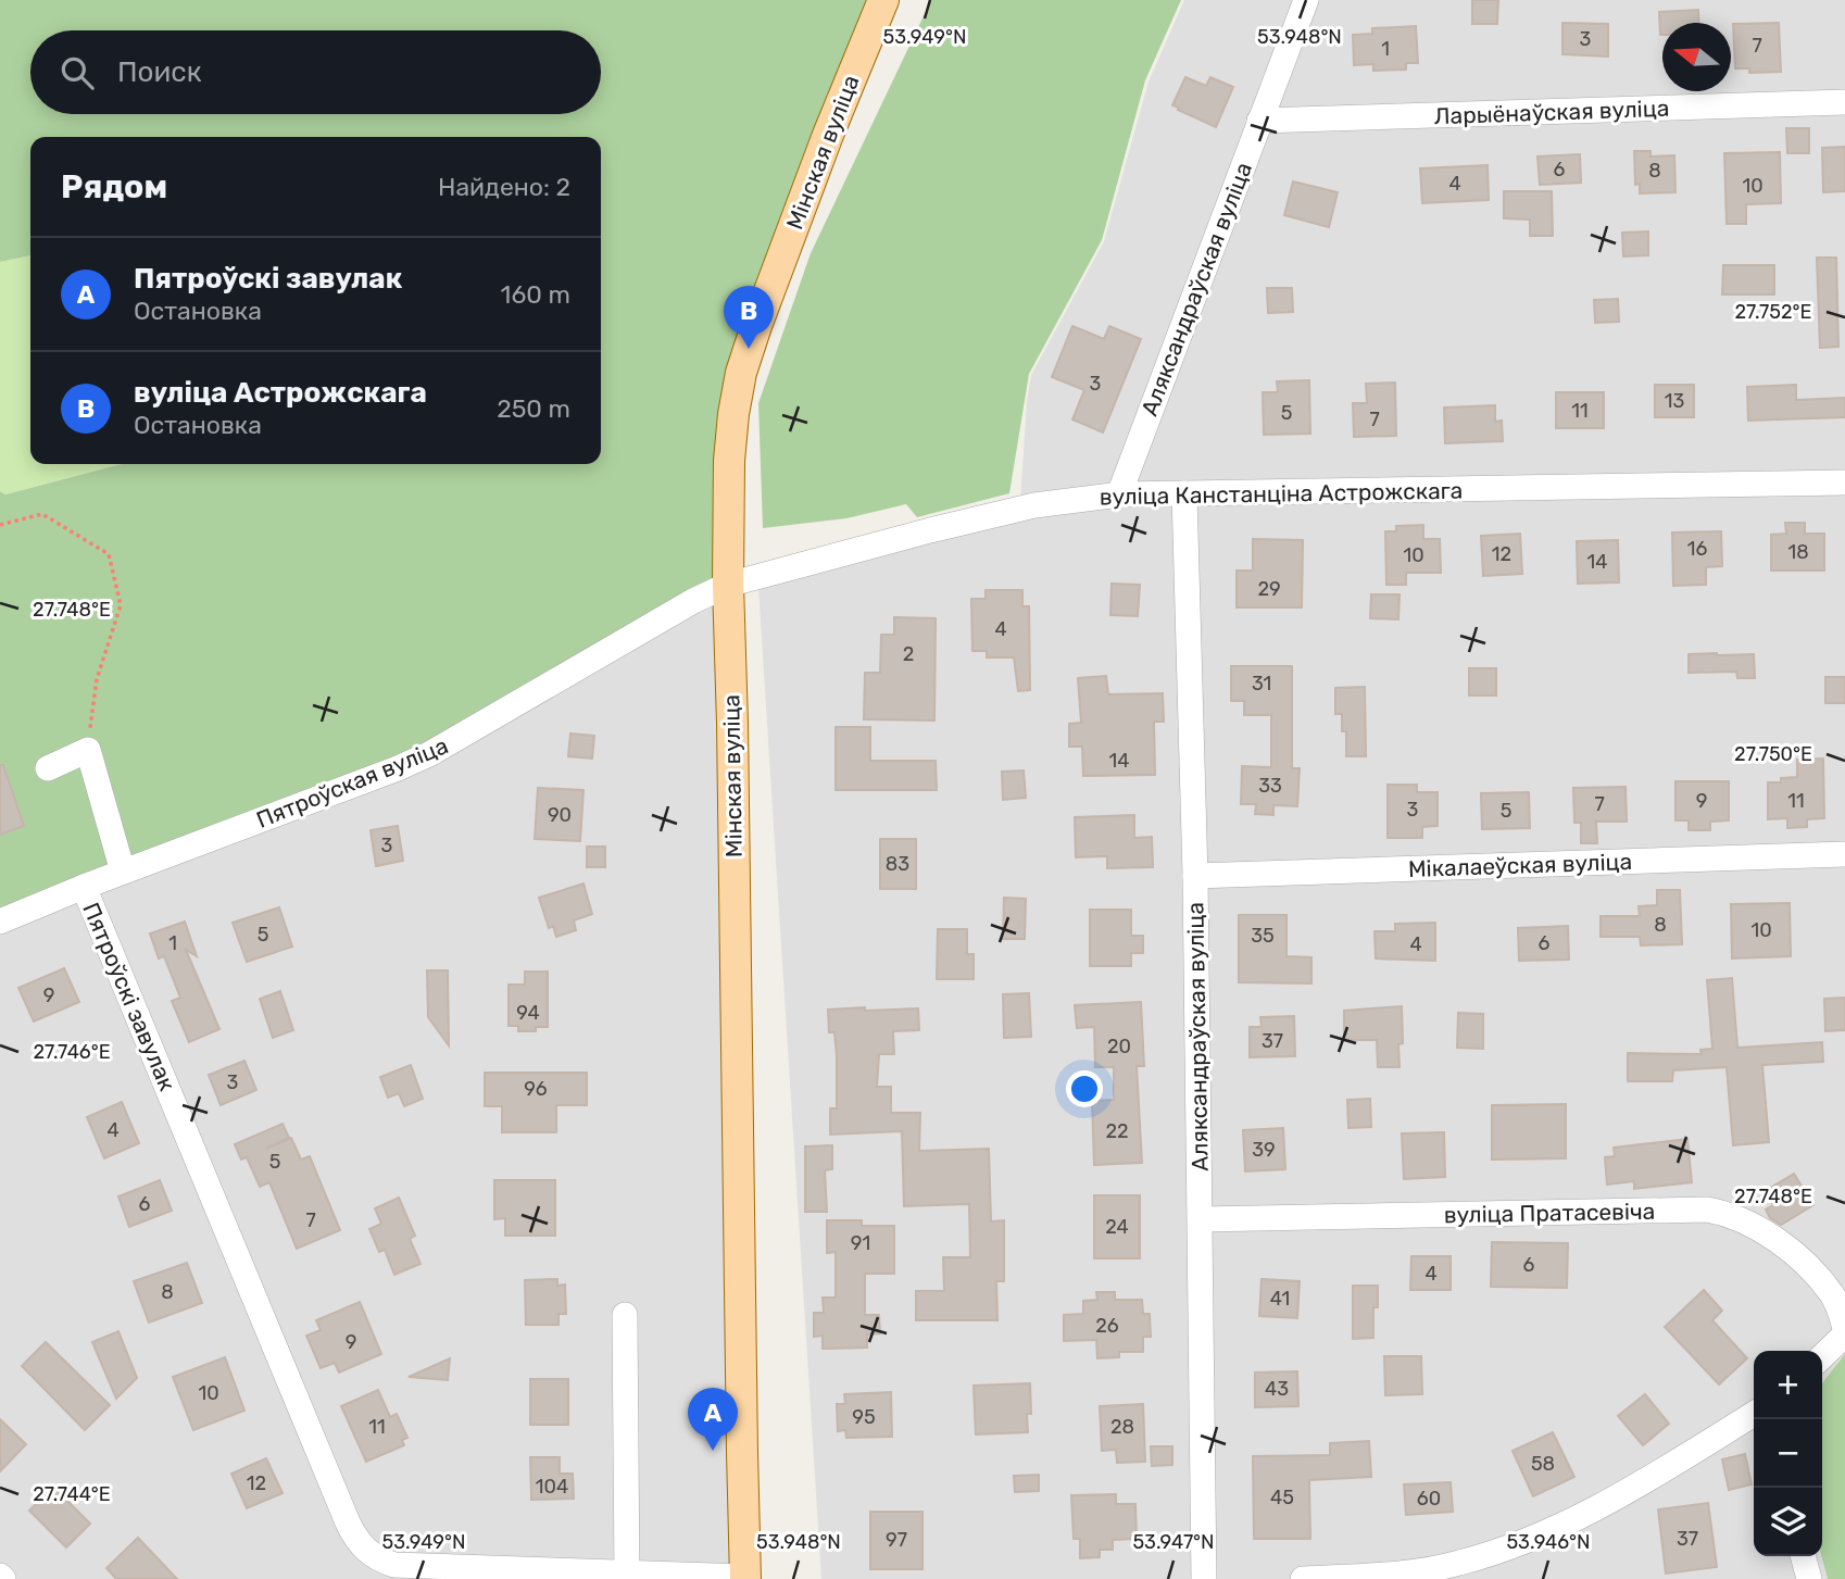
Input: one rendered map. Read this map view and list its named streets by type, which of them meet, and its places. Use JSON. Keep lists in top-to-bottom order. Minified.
{"streets":{"main road":["Мінская вуліца"],"street":["Ларыёнаўская вуліца","Аляксандраўская вуліца","вуліца Канстанціна Астрожскага","Пятроўская вуліца","Мікалаеўская вуліца","Пятроўскі завулак","вуліца Пратасевіча"]},"crossings":[["Ларыёнаўская вуліца","Аляксандраўская вуліца"],["Мінская вуліца","вуліца Канстанціна Астрожскага"],["Мінская вуліца","Пятроўская вуліца"],["Мінская вуліца","Пятроўскі завулак"],["Аляксандраўская вуліца","вуліца Канстанціна Астрожскага"],["Аляксандраўская вуліца","Мікалаеўская вуліца"],["Аляксандраўская вуліца","вуліца Пратасевіча"],["вуліца Канстанціна Астрожскага","Пятроўская вуліца"],["Пятроўская вуліца","Пятроўскі завулак"]],"house_numbers":["3","7","1","6","8","4","10","3","13","11","5","7","16","18","12","10","14","29","4","2","31","14","33","9","11","7","3","5","90","3","83","8","10","5","35","1","6","4","9","94","37","20","3","96","4","22","39","5","6","7","24","91","6","4","8","41","26","9","43","10","95","11","28","58","12","104","45","60","37","97"],"north":"left","page":{"search":"Поиск","heading":["Рядом","Найдено: 2"],"list":[{"mark":"A","name":"Пятроўскі завулак","note":"Остановка","value":"160 m"},{"mark":"B","name":"вуліца Астрожскага","note":"Остановка","value":"250 m"}],"pins":["B","A"],"map_buttons":["+","−"]},"coordinates":["53.949°N","53.948°N","27.752°E","27.748°E","27.750°E","27.746°E","27.744°E","53.947°N","53.946°N"]}
